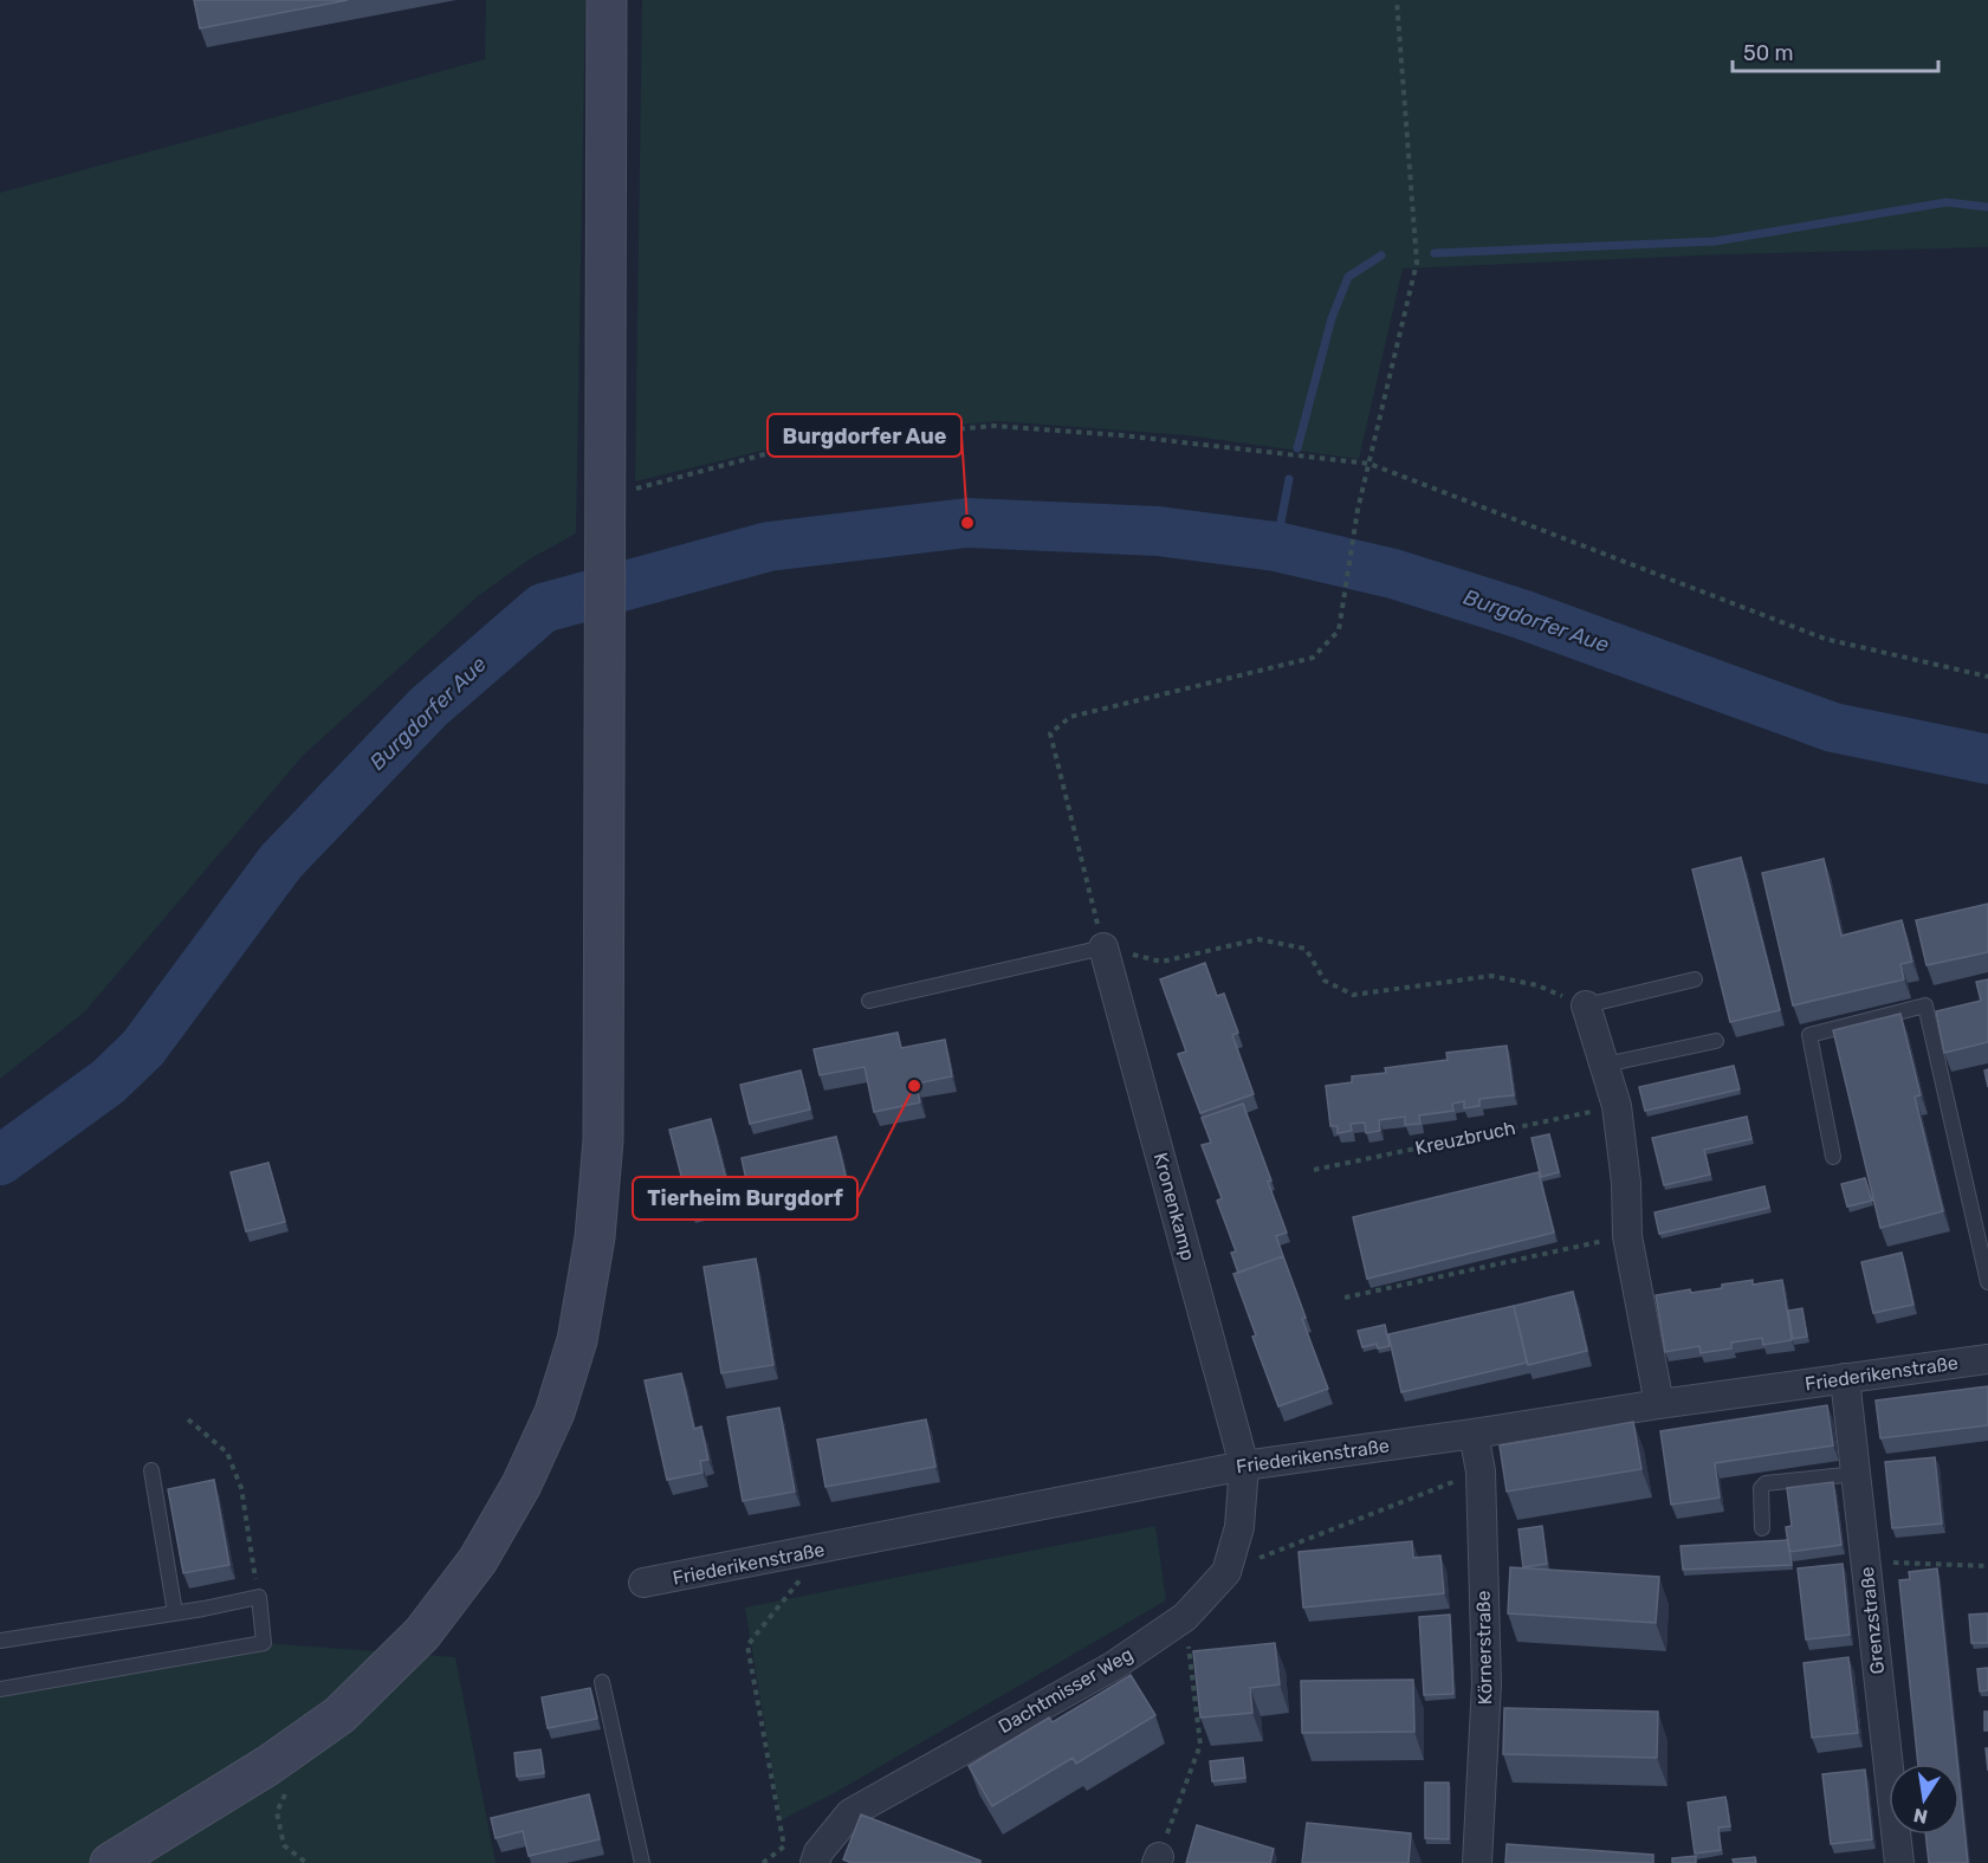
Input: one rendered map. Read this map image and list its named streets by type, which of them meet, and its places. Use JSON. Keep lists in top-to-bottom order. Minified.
{"streets":{"street":["Kronenkamp","Friederikenstraße","Grenzstraße","Körnerstraße","Dachtmisser Weg"],"path":["Kreuzbruch"]},"crossings":[["Kronenkamp","Friederikenstraße"],["Kronenkamp","Dachtmisser Weg"],["Friederikenstraße","Grenzstraße"],["Friederikenstraße","Körnerstraße"],["Friederikenstraße","Dachtmisser Weg"]],"water":["Burgdorfer Aue"],"places":["Burgdorfer Aue","Tierheim Burgdorf"],"scale_bar":"50 m","north":"bottom"}
